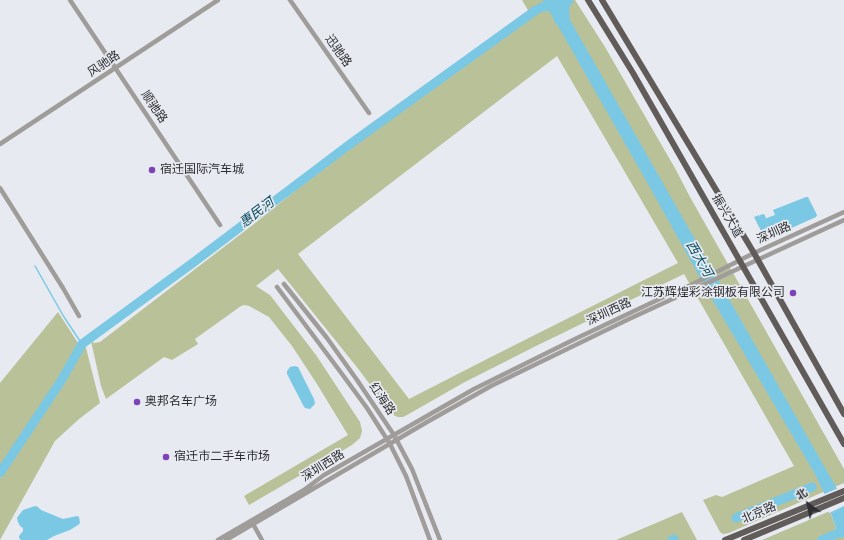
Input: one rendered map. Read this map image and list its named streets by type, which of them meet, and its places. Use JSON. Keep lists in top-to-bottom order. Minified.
{"streets":{"main road":["振兴大道","北京路"],"street":["迅驰路","风驰路","顺驰路","深圳路","深圳西路","红海路"]},"crossings":[["风驰路","顺驰路"],["振兴大道","深圳路"],["深圳路","深圳西路"],["深圳西路","红海路"]],"water":["惠民河","西大河"],"places":["宿迁国际汽车城","江苏辉煌彩涂钢板有限公司","奥邦名车广场","宿迁市二手车市场"],"north":"top left"}
